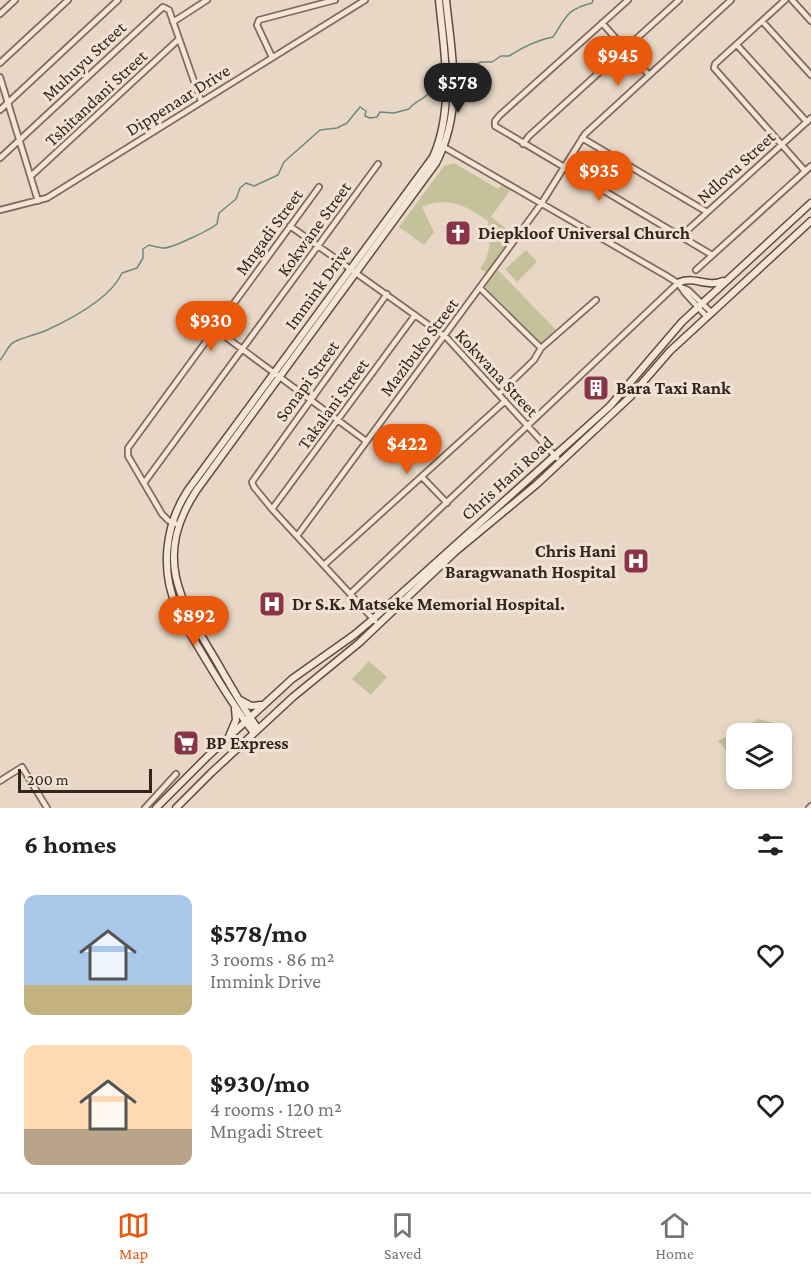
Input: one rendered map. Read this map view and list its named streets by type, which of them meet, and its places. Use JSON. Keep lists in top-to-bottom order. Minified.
{"streets":{"main road":["Immink Drive","Chris Hani Road"],"street":["Muhuyu Street","Tshitandani Street","Dippenaar Drive","Ndlovu Street","Kokwane Street","Mngadi Street","Mazibuko Street","Kokwana Street","Sonapi Street","Takalani Street"]},"crossings":[["Kokwane Street","Mngadi Street"],["Kokwane Street","Kokwana Street"],["Mngadi Street","Immink Drive"],["Mngadi Street","Kokwana Street"],["Immink Drive","Kokwana Street"],["Immink Drive","Chris Hani Road"],["Mazibuko Street","Kokwana Street"],["Kokwana Street","Sonapi Street"],["Kokwana Street","Takalani Street"],["Kokwana Street","Chris Hani Road"],["Sonapi Street","Takalani Street"]],"places":{"church":["Diepkloof Universal Church"],"building":["Bara Taxi Rank"],"hospital":["Chris Hani Baragwanath Hospital","Dr S.K. Matseke Memorial Hospital."],"supermarket":["BP Express"]},"scale_bar":"200 m","page":{"price":["$945","$578","$935","$930","$422","$892"],"scale":"200 m","heading":"6 homes","list":[{"name":"$578/mo","note":"3 rooms · 86 m² · Immink Drive"},{"name":"$930/mo","note":"4 rooms · 120 m² · Mngadi Street"}],"tabs":["Map","Saved","Home"]}}
